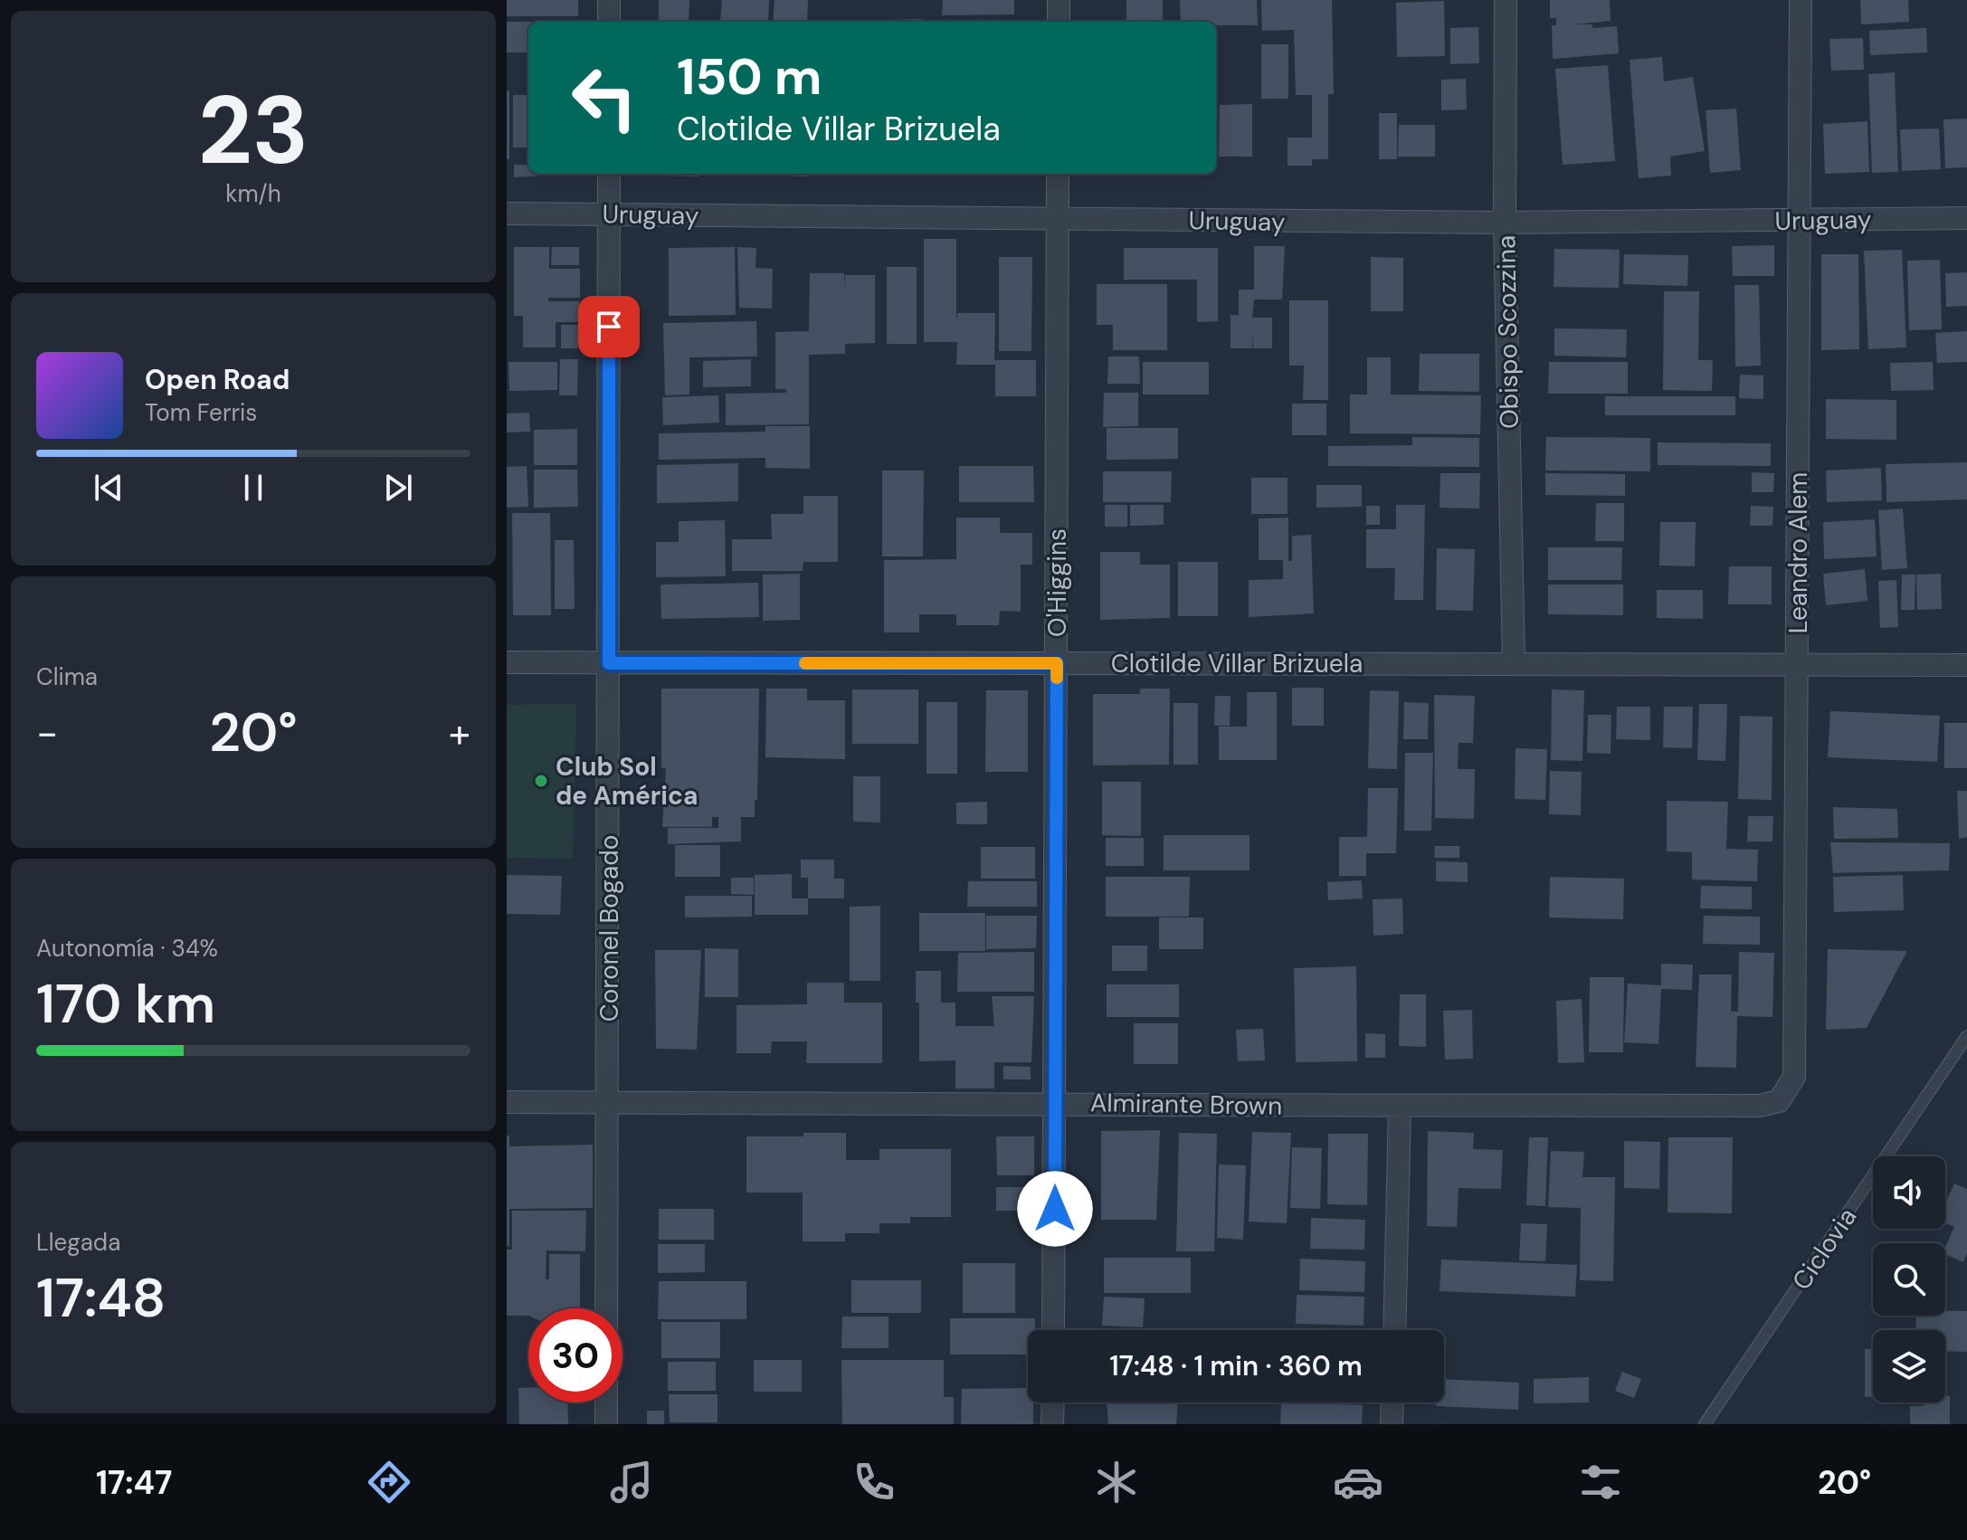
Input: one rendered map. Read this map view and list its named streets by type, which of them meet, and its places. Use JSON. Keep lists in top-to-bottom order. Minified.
{"streets":{"street":["Uruguay","Obispo Scozzina","Leandro Alem","O'Higgins","Clotilde Villar Brizuela","Coronel Bogado","Almirante Brown"],"lane":["Ciclovia"]},"crossings":[["Uruguay","Obispo Scozzina"],["Uruguay","Leandro Alem"],["Uruguay","O'Higgins"],["Uruguay","Coronel Bogado"],["Obispo Scozzina","Clotilde Villar Brizuela"],["Leandro Alem","Clotilde Villar Brizuela"],["Leandro Alem","Almirante Brown"],["O'Higgins","Clotilde Villar Brizuela"],["O'Higgins","Almirante Brown"],["Clotilde Villar Brizuela","Coronel Bogado"],["Coronel Bogado","Almirante Brown"]],"places":["Club Sol de América"],"page":{"tile":[["23","km/h"],"Clima",["Autonomía · 34%","170 km"],["Llegada","17:48"]],"turn":["150 m","Clotilde Villar Brizuela"],"song":["Open Road","Tom Ferris"],"heat":["−","20°","+"],"limit":"30","trip":"17:48 · 1 min · 360 m","tabs":["17:47","20°"]}}
